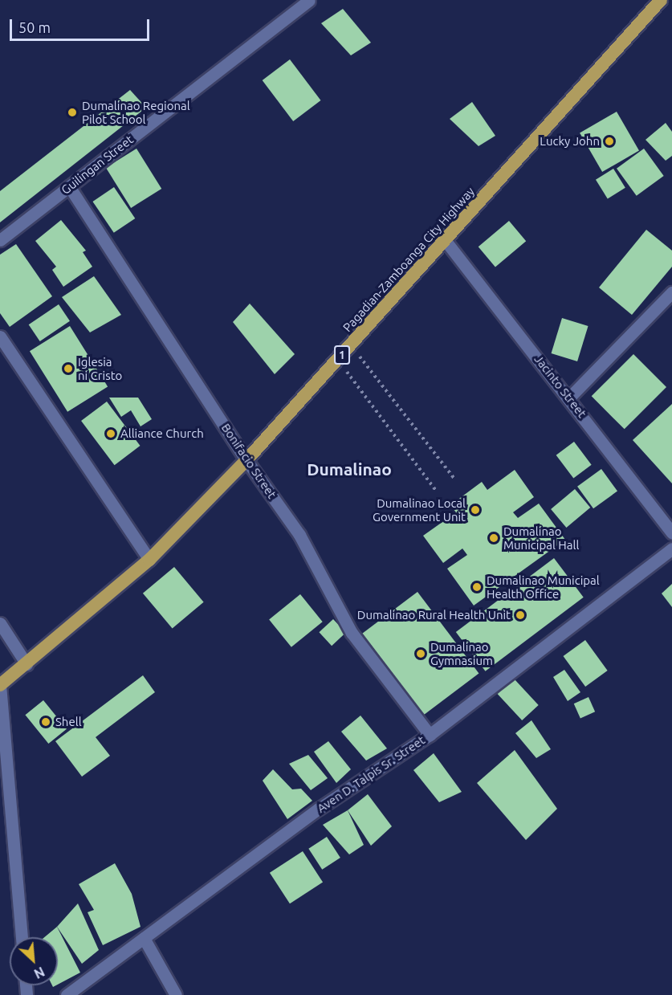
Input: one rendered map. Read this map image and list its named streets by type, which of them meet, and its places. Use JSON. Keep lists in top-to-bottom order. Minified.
{"streets":{"highway":["Pagadian-Zamboanga City Highway","1"],"street":["Guilingan Street","Jacinto Street","Bonifacio Street","Aven D. Talpis Sr. Street"]},"crossings":[["Guilingan Street","Bonifacio Street"],["Pagadian-Zamboanga City Highway","Jacinto Street"],["Pagadian-Zamboanga City Highway","Bonifacio Street"],["Bonifacio Street","Aven D. Talpis Sr. Street"]],"districts":["Dumalinao"],"places":["Dumalinao Regional Pilot School","Lucky John","Iglesia ni Cristo","Alliance Church","Dumalinao Local Government Unit","Dumalinao Municipal Hall","Dumalinao Municipal Health Office","Dumalinao Rural Health Unit","Dumalinao Gymnasium","Shell"],"scale_bar":"50 m","north":"bottom right"}
